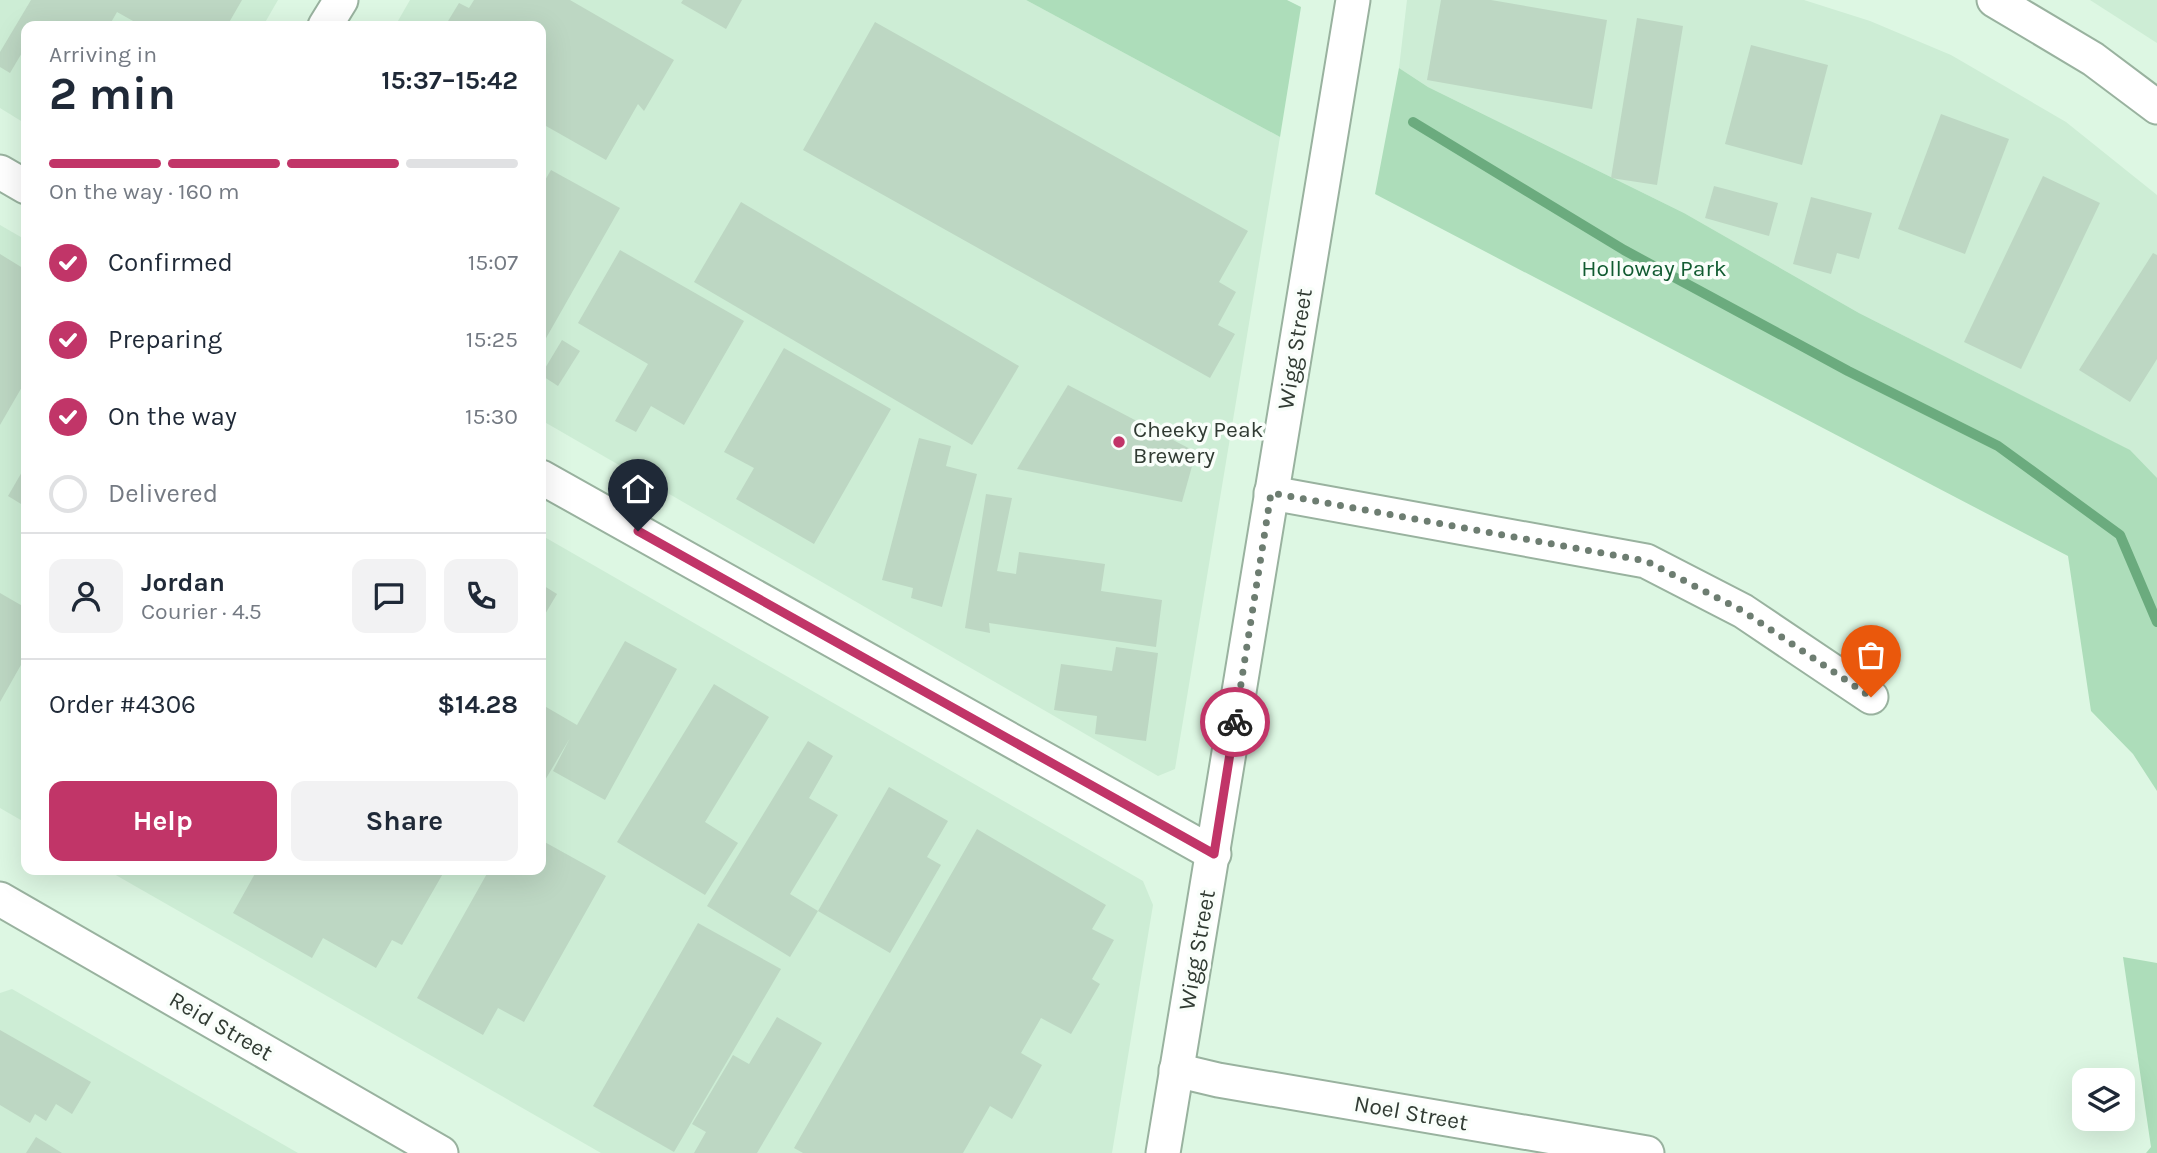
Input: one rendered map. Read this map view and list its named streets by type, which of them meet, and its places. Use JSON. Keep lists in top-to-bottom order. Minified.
{"streets":{"street":["Wigg Street","Reid Street","Noel Street"]},"crossings":[["Wigg Street","Noel Street"]],"parks":["Holloway Park"],"places":["Cheeky Peak Brewery"],"page":{"heading":["2 min","Arriving in","15:37–15:42"],"panel":["Jordan","Courier · 4.5","Order #4306","$14.28"],"bar":"On the way · 160 m","list":[["Confirmed","15:07"],["Preparing","15:25"],["On the way","15:30"],"Delivered"],"buttons":["Help","Share"]}}
